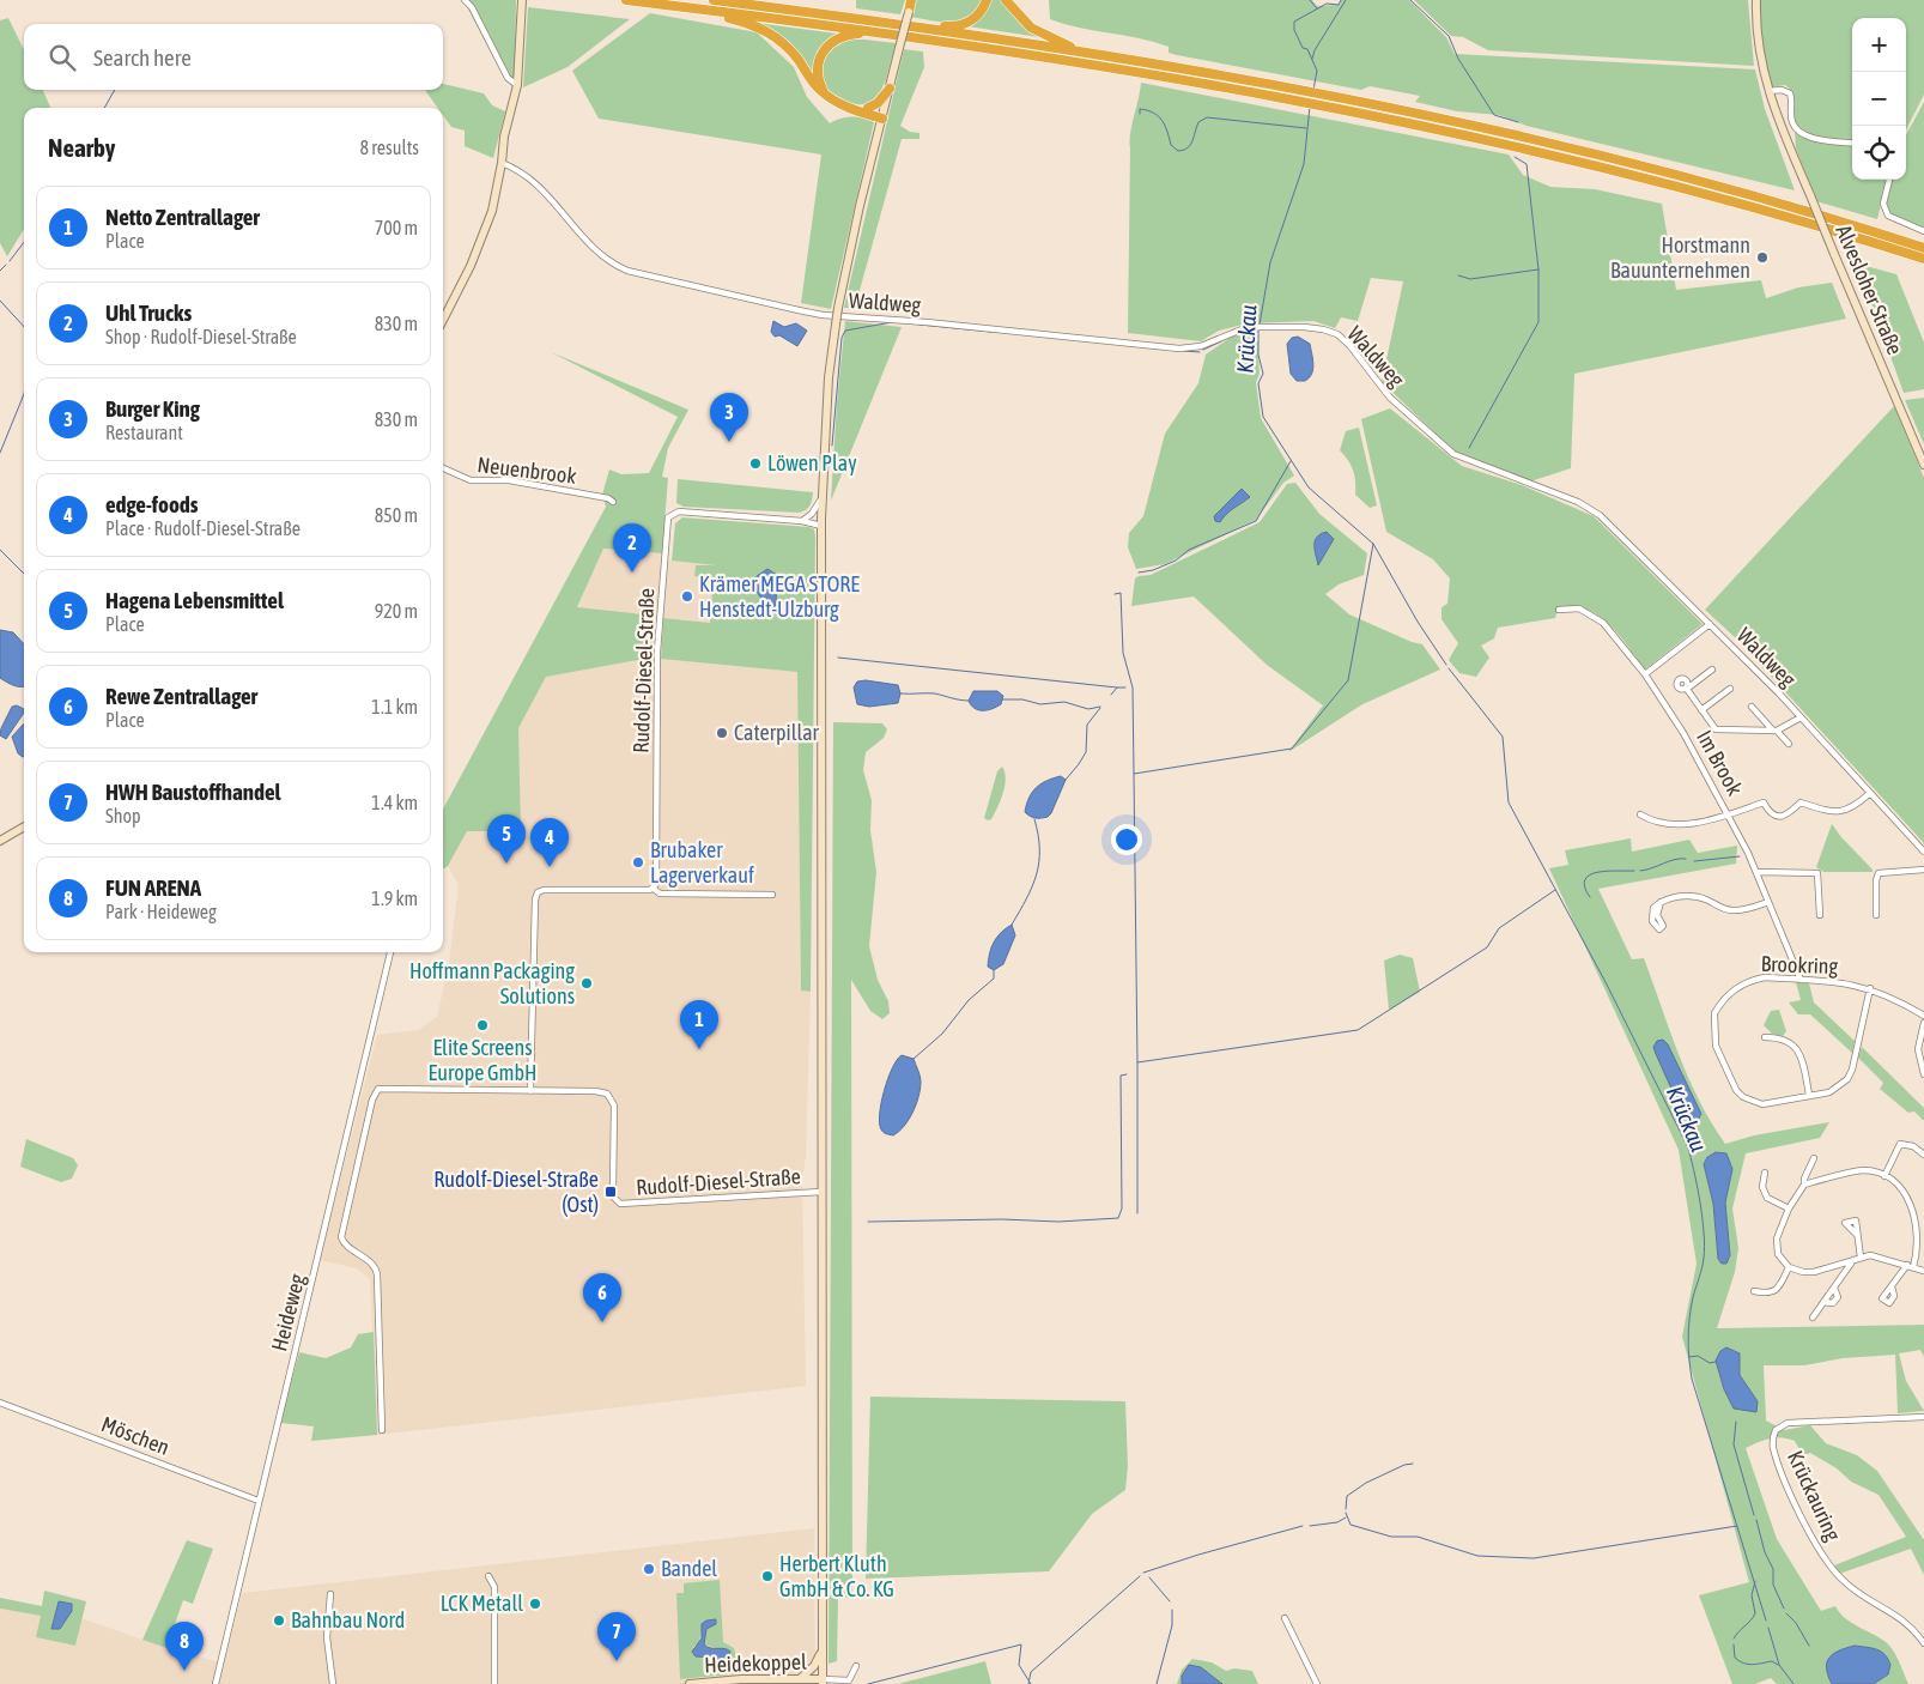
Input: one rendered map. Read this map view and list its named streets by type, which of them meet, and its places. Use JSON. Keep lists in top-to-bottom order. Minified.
{"streets":{"main road":["Alvesloher Straße","Heidekoppel"],"street":["Waldweg","Neuenbrook","Rudolf-Diesel-Straße","Im Brook","Brookring","Heideweg","Möschen","Krückauring"]},"crossings":[["Im Brook","Brookring"],["Heideweg","Möschen"]],"water":["Krückau"],"places":{"other":["Horstmann Bauunternehmen","Löwen Play","Krämer MEGA STORE Henstedt-Ulzburg","Caterpillar","Brubaker Lagerverkauf","Hoffmann Packaging Solutions","Elite Screens Europe GmbH","Bandel","Herbert Kluth GmbH & Co. KG","LCK Metall","Bahnbau Nord"],"transit":["Rudolf-Diesel-Straße (Ost)"]},"page":{"map_buttons":["+","−"],"search":"Search here","heading":["Nearby","8 results"],"list":[{"mark":"1","name":"Netto Zentrallager","note":"Place","value":"700 m"},{"mark":"2","name":"Uhl Trucks","note":"Shop · Rudolf-Diesel-Straße","value":"830 m"},{"mark":"3","name":"Burger King","note":"Restaurant","value":"830 m"},{"mark":"4","name":"edge-foods","note":"Place · Rudolf-Diesel-Straße","value":"850 m"},{"mark":"5","name":"Hagena Lebensmittel","note":"Place","value":"920 m"},{"mark":"6","name":"Rewe Zentrallager","note":"Place","value":"1.1 km"},{"mark":"7","name":"HWH Baustoffhandel","note":"Shop","value":"1.4 km"},{"mark":"8","name":"FUN ARENA","note":"Park · Heideweg","value":"1.9 km"}],"pins":["3","2","5","4","1","6","7","8"]}}
